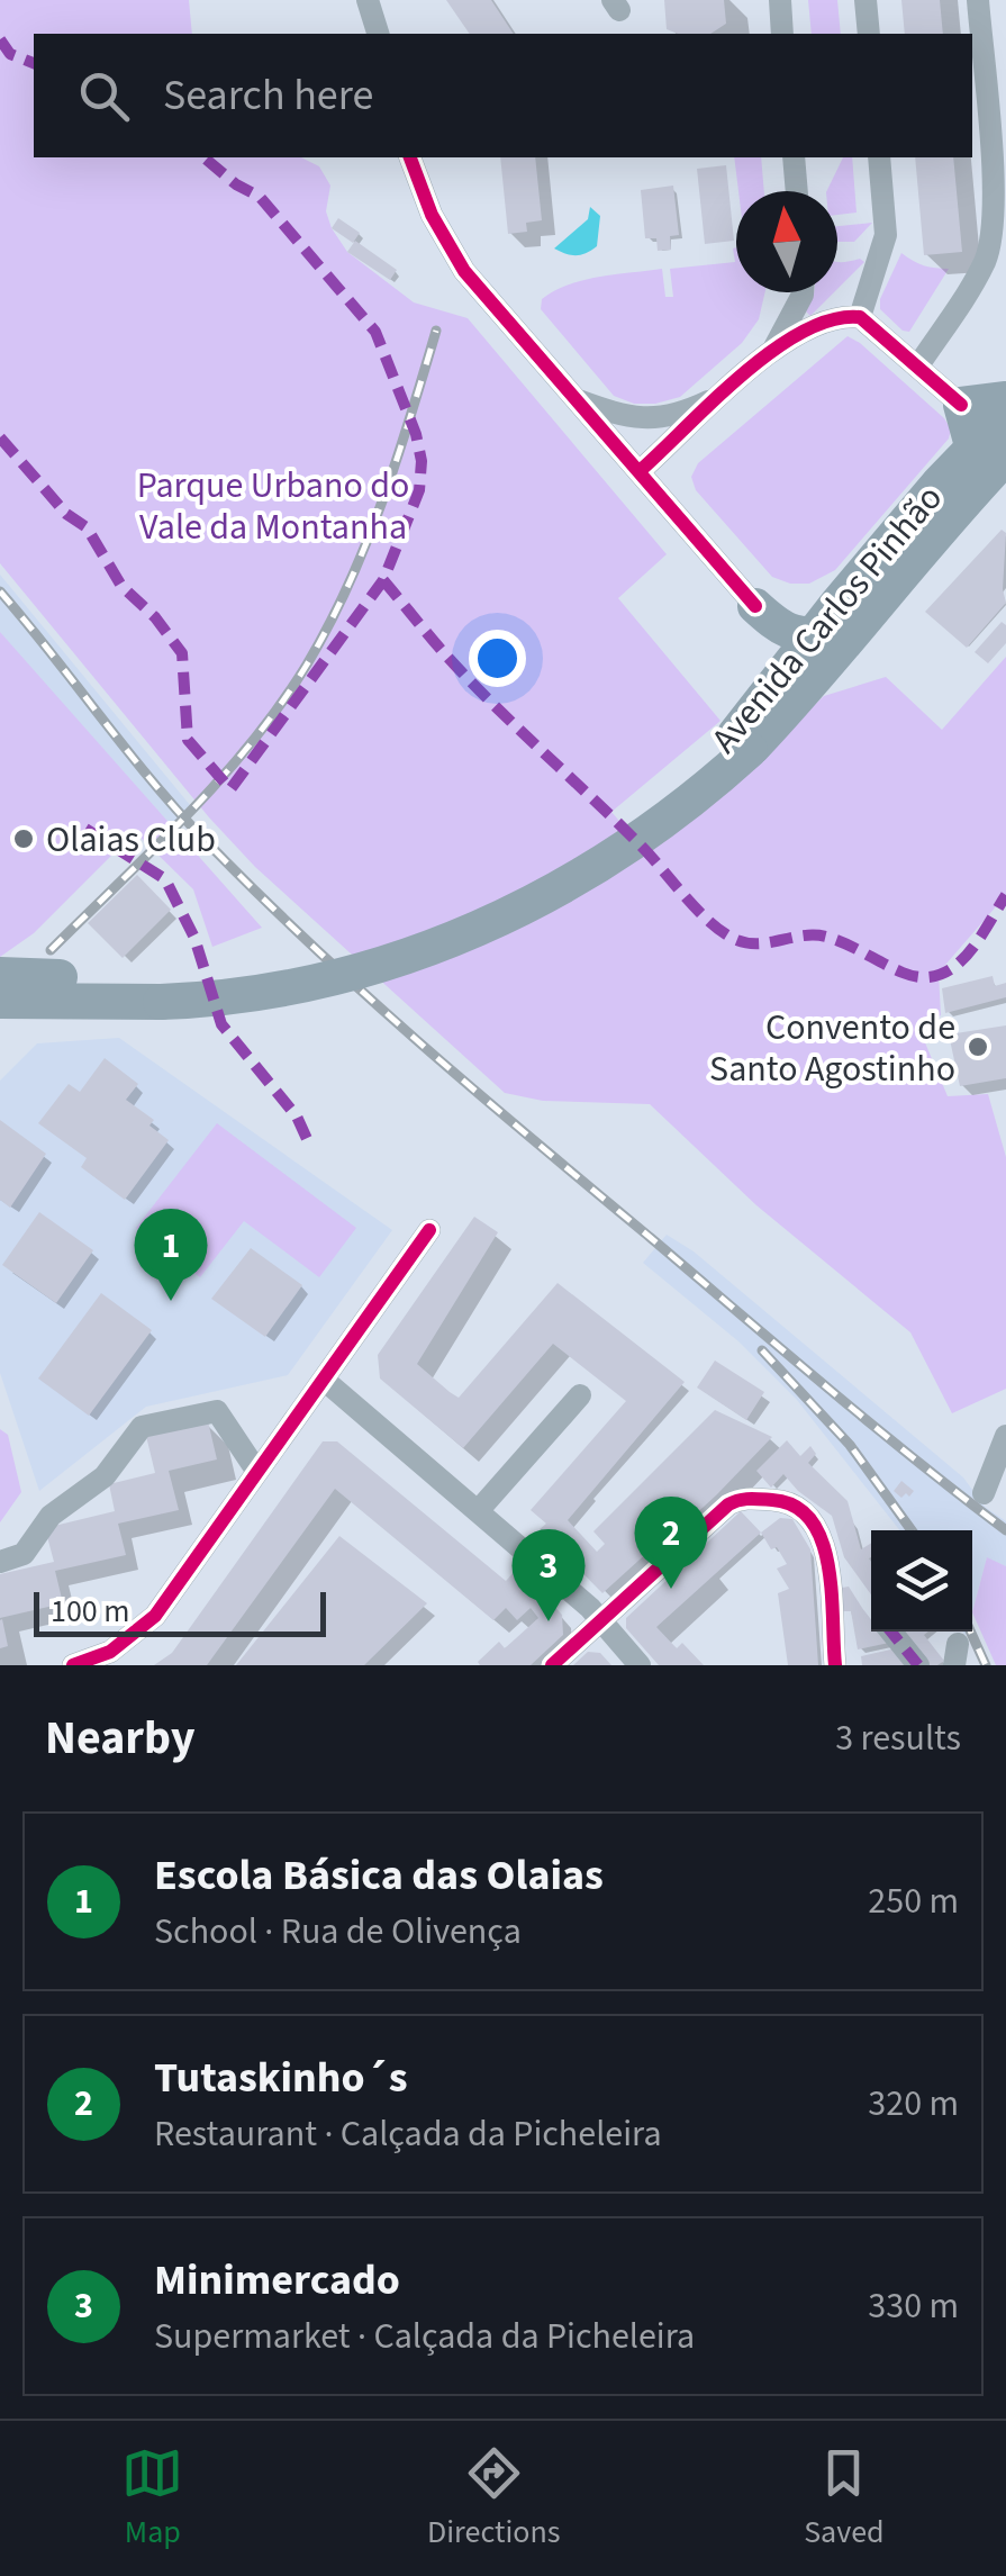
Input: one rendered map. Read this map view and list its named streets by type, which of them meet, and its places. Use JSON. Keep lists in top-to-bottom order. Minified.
{"streets":{"main road":["Avenida Carlos Pinhão"]},"parks":["Parque Urbano do Vale da Montanha"],"places":["Olaias Club","Convento de Santo Agostinho"],"scale_bar":"100 m","north":"top","page":{"search":"Search here","pins":["1","2","3"],"scale":"100 m","heading":["Nearby","3 results"],"list":[{"mark":"1","name":"Escola Básica das Olaias","note":"School · Rua de Olivença","value":"250 m"},{"mark":"2","name":"Tutaskinho´s","note":"Restaurant · Calçada da Picheleira","value":"320 m"},{"mark":"3","name":"Minimercado","note":"Supermarket · Calçada da Picheleira","value":"330 m"}],"nav":["Map","Directions","Saved"]}}
